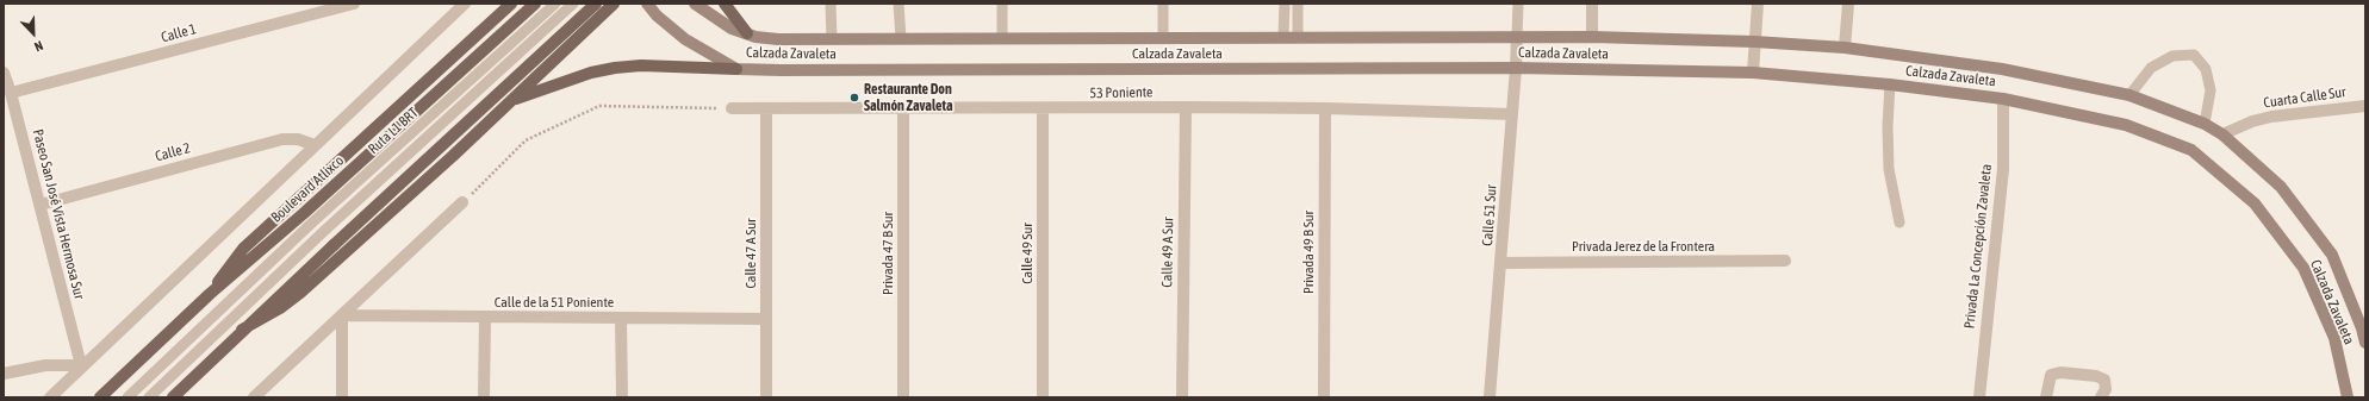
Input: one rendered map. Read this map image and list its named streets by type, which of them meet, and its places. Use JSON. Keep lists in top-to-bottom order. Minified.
{"streets":{"main road":["Calzada Zavaleta","Boulevard Atlixco"],"street":["Calle 1","53 Poniente","Cuarta Calle Sur","Calle 2","Paseo San José Vista Hermosa Sur","Calle 51 Sur","Privada Jerez de la Frontera","Privada La Concepción Zavaleta","Calle 49 A Sur","Privada 49 B Sur","Calle 47 A Sur","Privada 47 B Sur","Calle 49 Sur","Calle de la 51 Poniente"],"lane":["Ruta L1 BRT"]},"crossings":[["Calle 1","Paseo San José Vista Hermosa Sur"],["Calzada Zavaleta","Cuarta Calle Sur"],["Calzada Zavaleta","Calle 51 Sur"],["Calzada Zavaleta","Privada La Concepción Zavaleta"],["53 Poniente","Calle 51 Sur"],["53 Poniente","Calle 49 A Sur"],["53 Poniente","Privada 49 B Sur"],["53 Poniente","Calle 47 A Sur"],["53 Poniente","Privada 47 B Sur"],["53 Poniente","Calle 49 Sur"],["Calle 2","Paseo San José Vista Hermosa Sur"],["Calle 51 Sur","Privada Jerez de la Frontera"],["Calle 47 A Sur","Calle de la 51 Poniente"]],"places":["Restaurante Don Salmón Zavaleta"],"north":"bottom right"}
